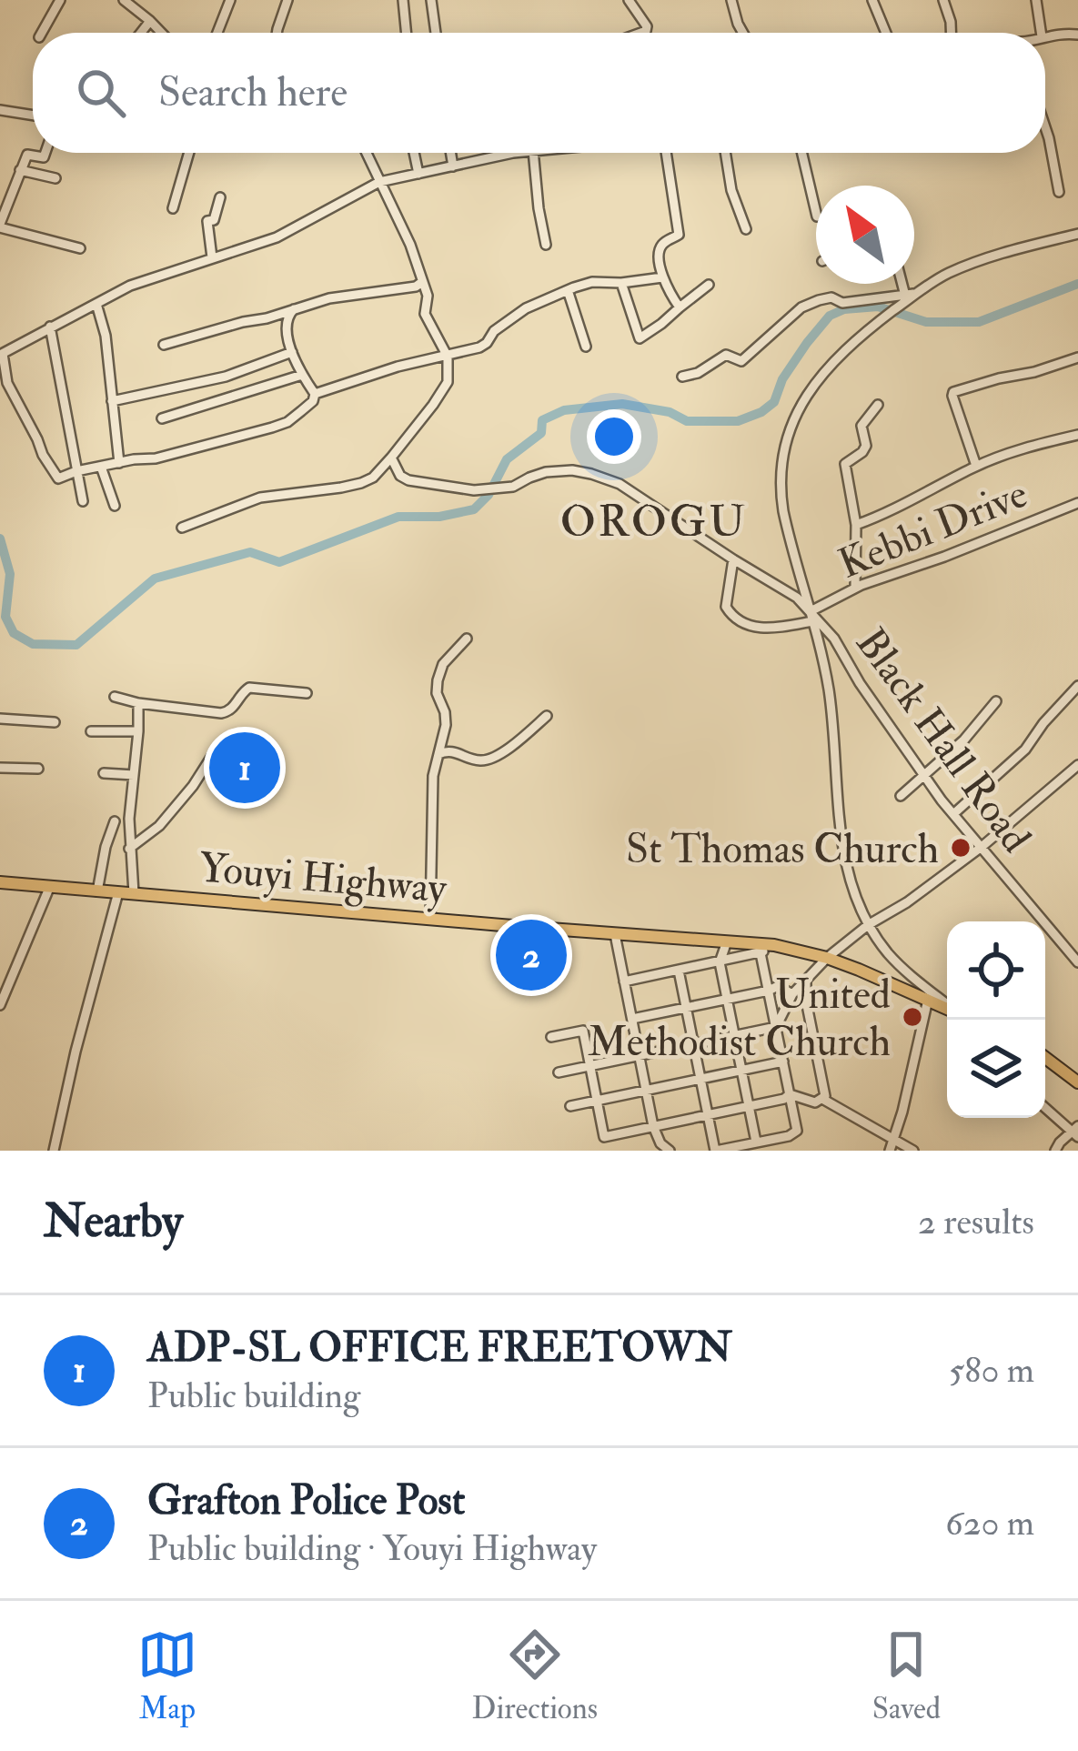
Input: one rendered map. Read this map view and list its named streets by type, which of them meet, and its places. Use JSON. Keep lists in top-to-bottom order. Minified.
{"streets":{"main road":["Youyi Highway"],"street":["Kebbi Drive","Black Hall Road"]},"crossings":[["Kebbi Drive","Black Hall Road"]],"districts":["OROGU"],"places":["St Thomas Church","United Methodist Church"],"north":"top left","page":{"search":"Search here","pins":["1","2"],"heading":["Nearby","2 results"],"list":[{"mark":"1","name":"ADP-SL OFFICE FREETOWN","note":"Public building","value":"580 m"},{"mark":"2","name":"Grafton Police Post","note":"Public building · Youyi Highway","value":"620 m"}],"nav":["Map","Directions","Saved"]}}
